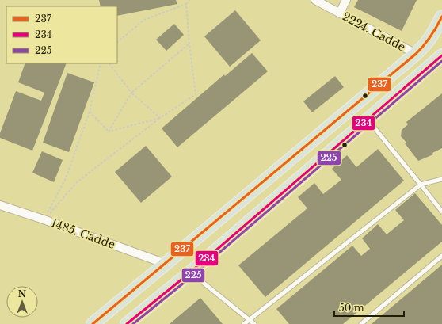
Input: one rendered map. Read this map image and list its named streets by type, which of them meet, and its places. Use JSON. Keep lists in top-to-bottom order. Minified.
{"streets":{"street":["2224. Cadde","1485. Cadde"]},"lines":["transit line 237","transit line 234","transit line 225"],"legend":["237","234","225"],"scale_bar":"50 m","north":"top"}
